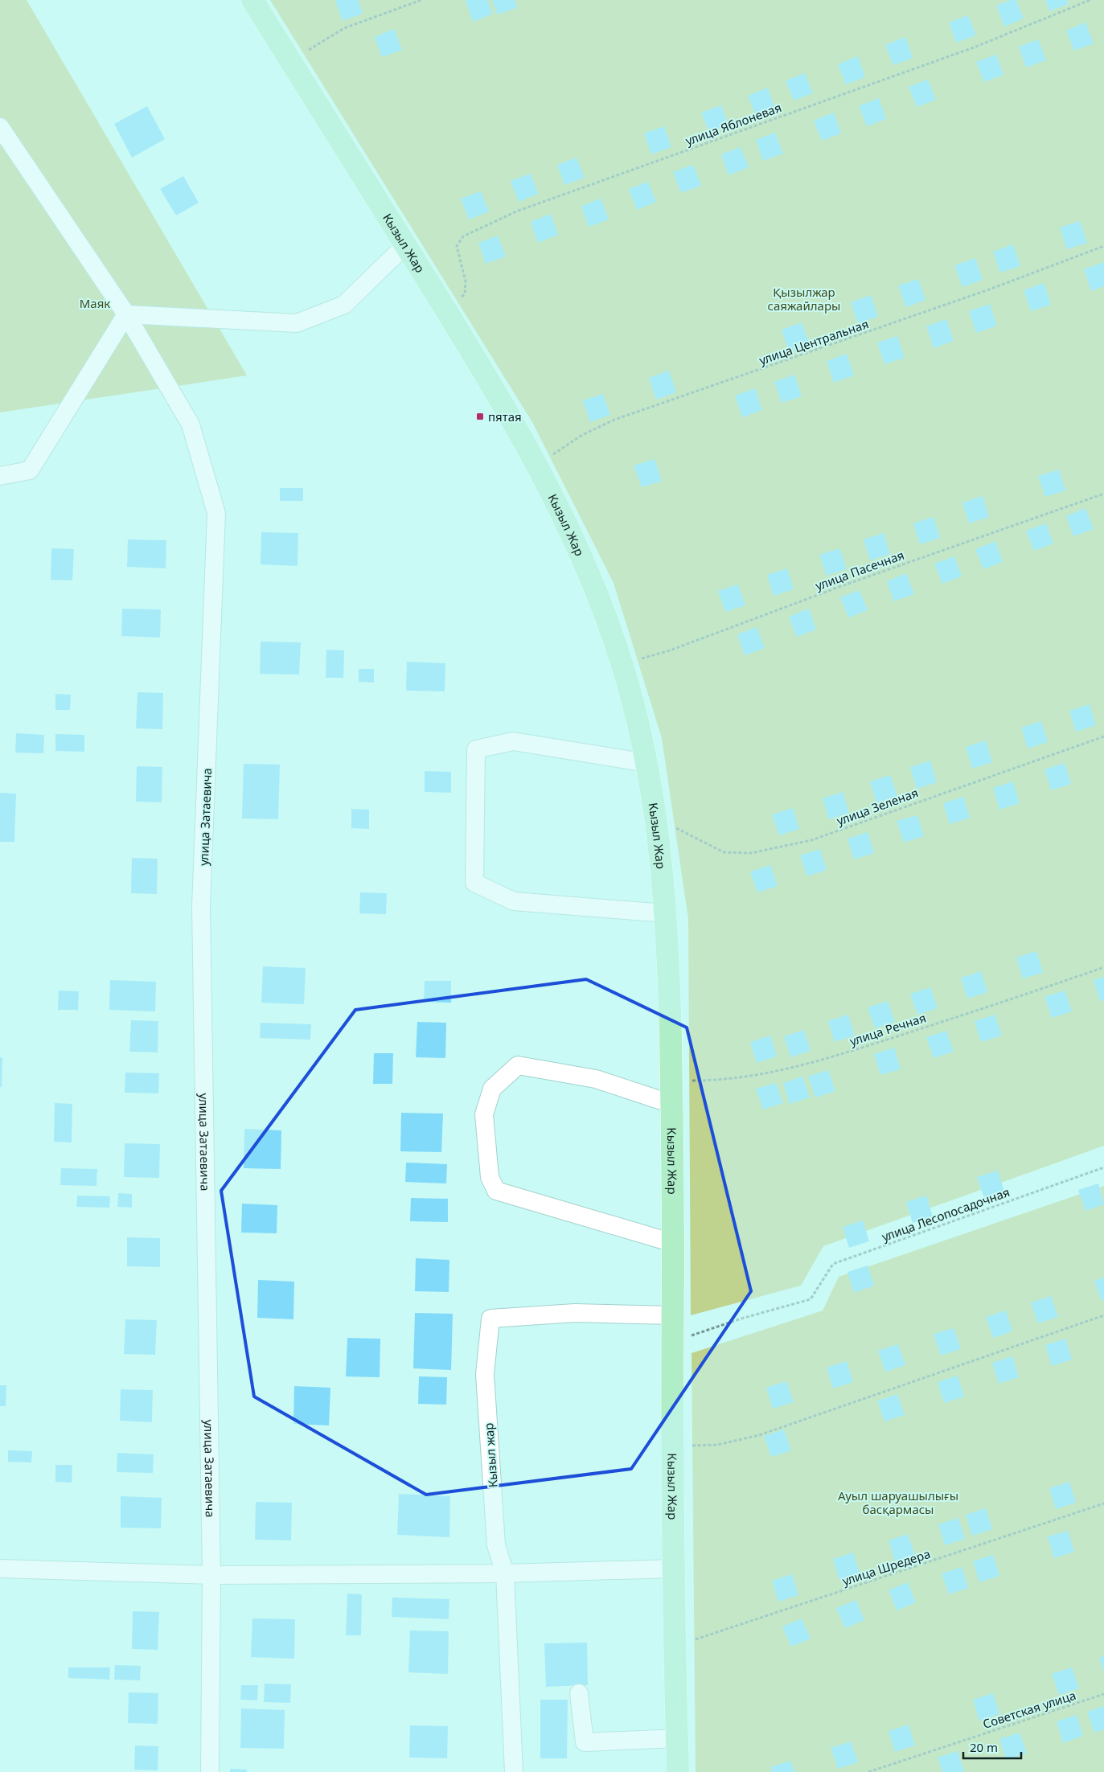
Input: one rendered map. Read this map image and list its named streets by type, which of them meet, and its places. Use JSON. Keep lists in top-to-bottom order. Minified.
{"streets":{"main road":["Кызыл Жар"],"street":["улица Затаевича","Кызыл жар"],"path":["улица Яблоневая","улица Центральная","улица Пасечная","улица Зеленая","улица Речная","улица Лесопосадочная","улица Шредера","Советская улица"]},"crossings":[["улица Яблоневая","Кызыл Жар"],["Кызыл Жар","улица Центральная"],["Кызыл Жар","улица Пасечная"],["Кызыл Жар","улица Зеленая"],["Кызыл Жар","улица Речная"],["Кызыл Жар","улица Лесопосадочная"],["Кызыл Жар","Кызыл жар"],["Кызыл Жар","улица Шредера"]],"parks":["Қызылжар саяжайлары","Маяк","Ауыл шаруашылығы басқармасы"],"places":{"transit":["пятая"]},"scale_bar":"20 m"}
